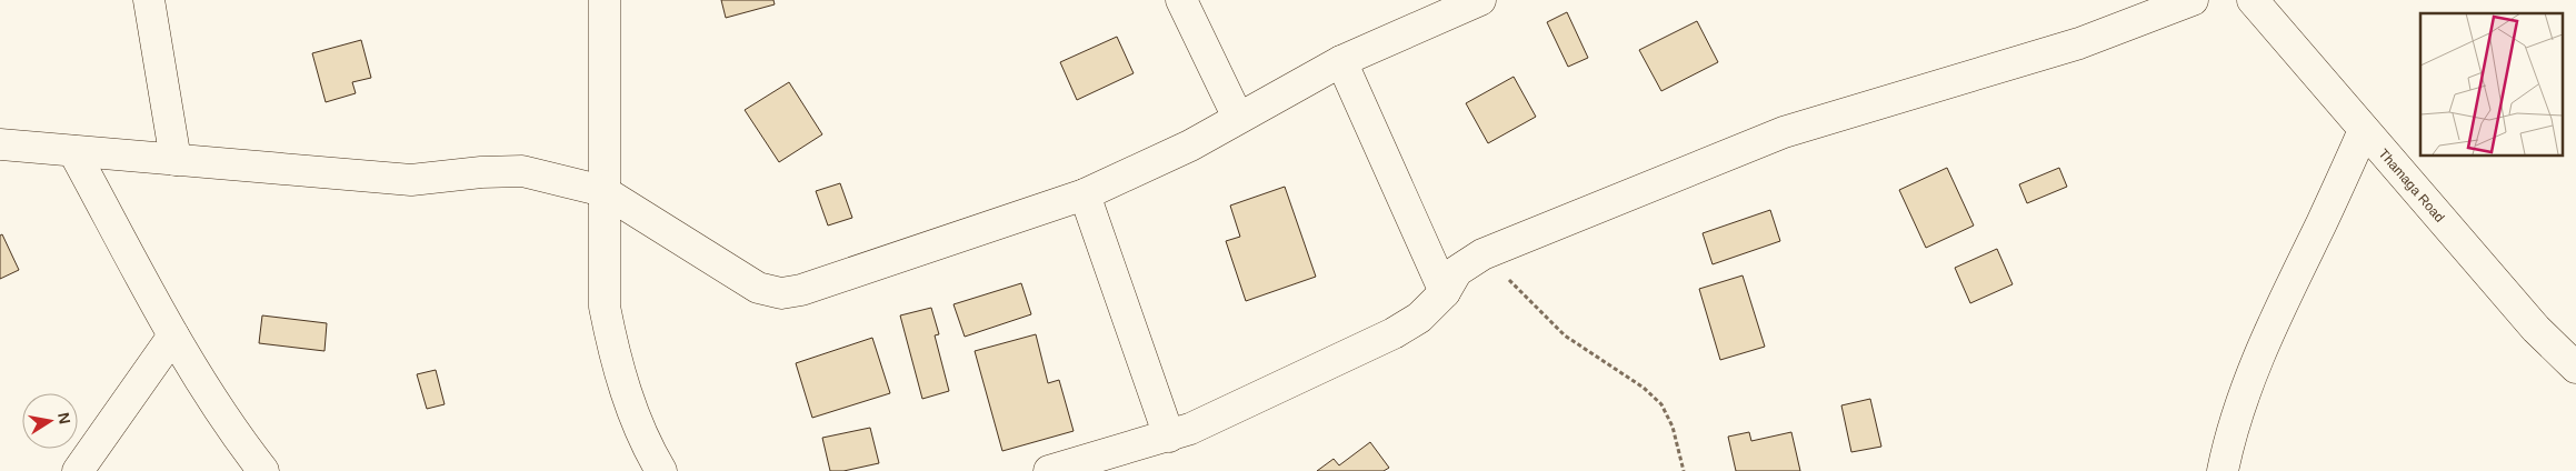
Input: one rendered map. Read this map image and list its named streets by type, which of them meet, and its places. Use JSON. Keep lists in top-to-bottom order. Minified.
{"streets":{"street":["Thamaga Road"]},"north":"right"}
